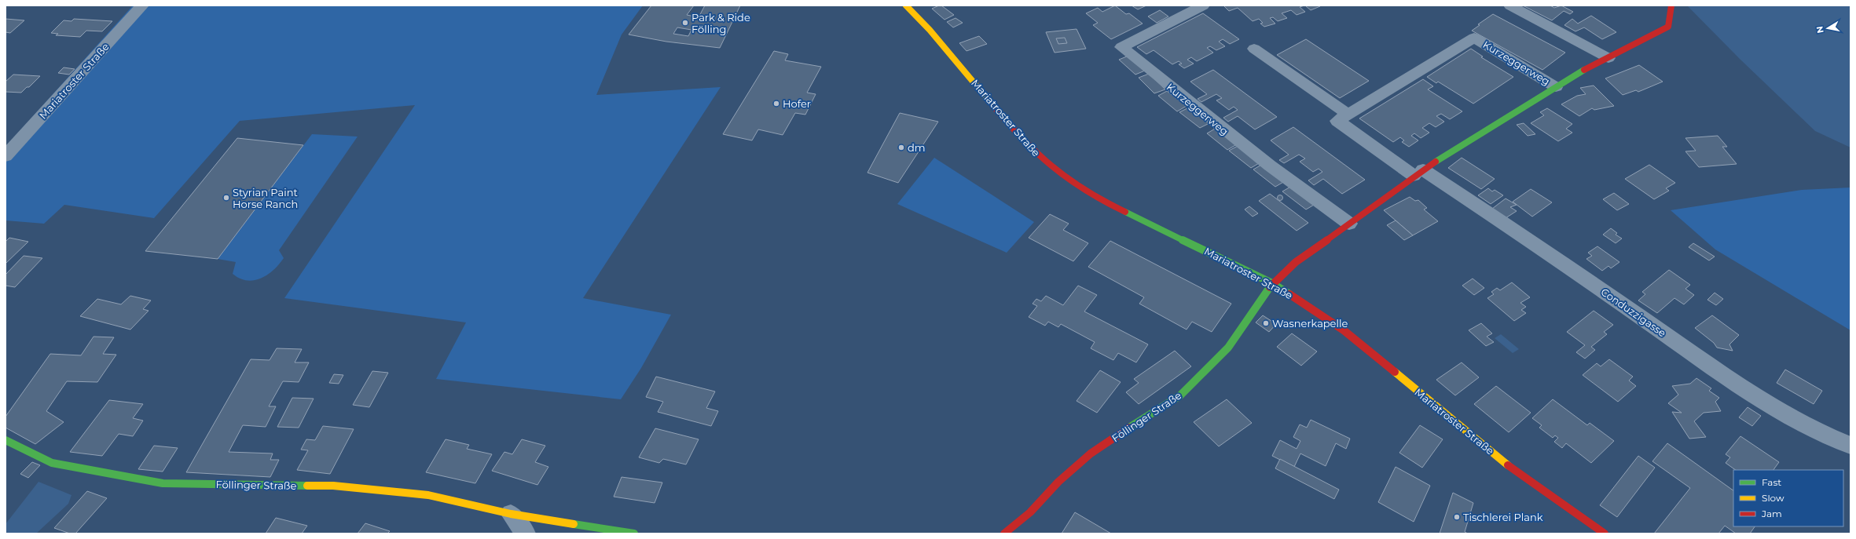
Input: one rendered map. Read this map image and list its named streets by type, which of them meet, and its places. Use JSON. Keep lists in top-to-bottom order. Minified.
{"streets":{"street":["Kurzeggerweg","Mariatroster Straße","Conduzzigasse","Föllinger Straße"]},"crossings":[["Kurzeggerweg","Mariatroster Straße"],["Kurzeggerweg","Conduzzigasse"],["Kurzeggerweg","Föllinger Straße"],["Mariatroster Straße","Föllinger Straße"]],"places":["Park & Ride Fölling","Hofer","dm","Styrian Paint Horse Ranch","Wasnerkapelle","Tischlerei Plank"],"legend":["Fast","Slow","Jam"],"north":"left"}
